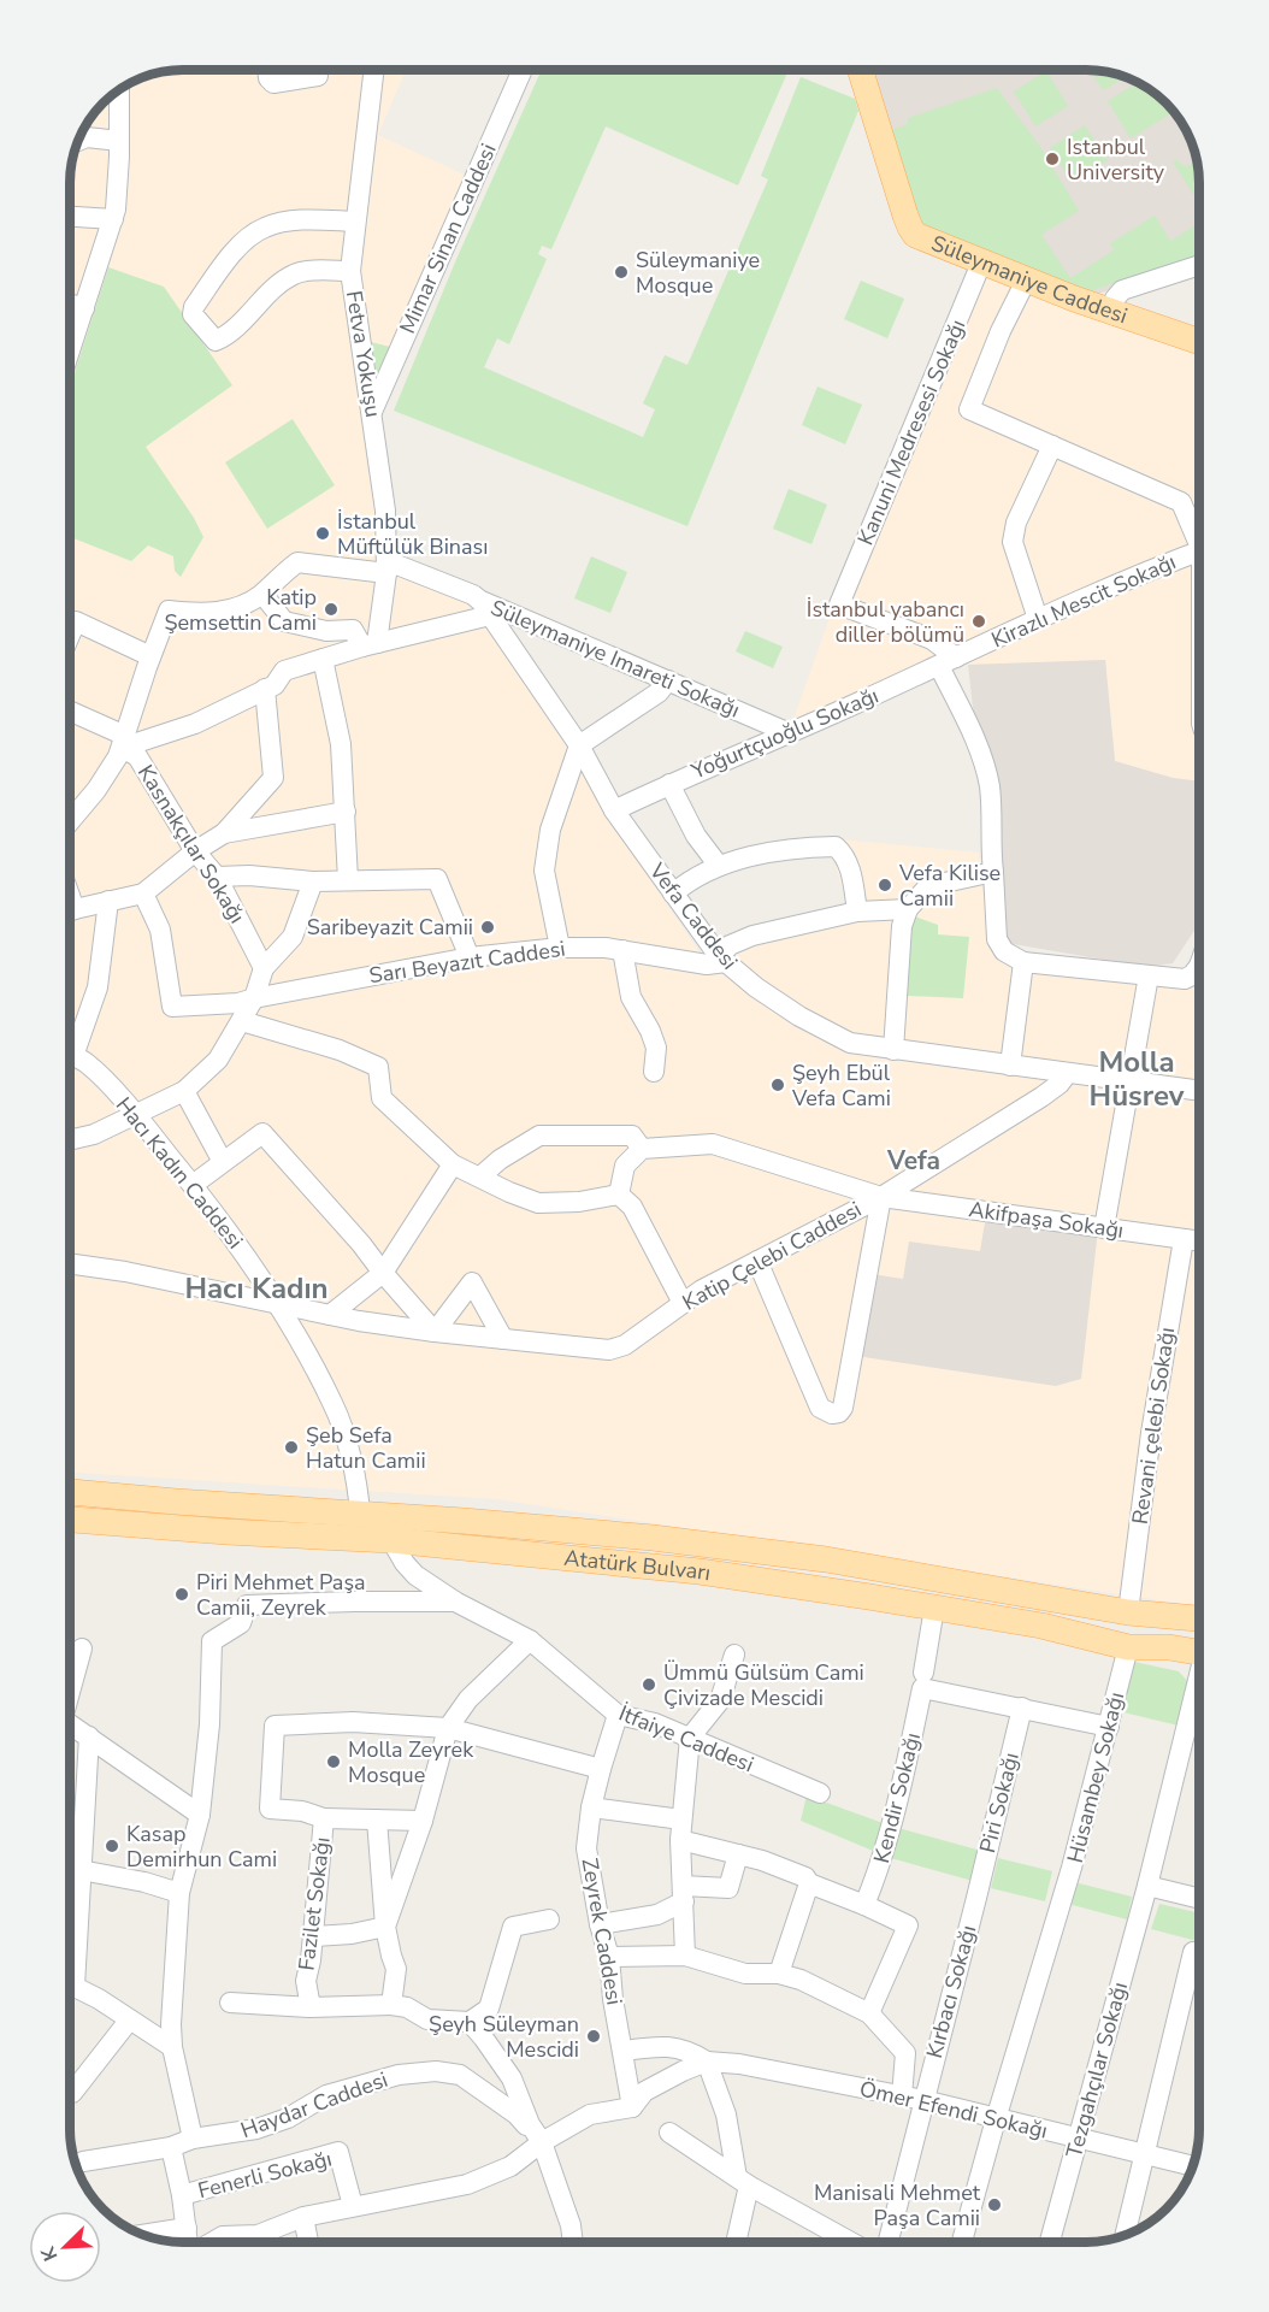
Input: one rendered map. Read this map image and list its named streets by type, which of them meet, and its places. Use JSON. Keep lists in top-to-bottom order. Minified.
{"streets":{"main road":["Süleymaniye Caddesi","Atatürk Bulvarı"],"street":["Mimar Sinan Caddesi","Fetva Yokuşu","Kanuni Medresesi Sokağı","Kirazlı Mescit Sokağı","Süleymaniye Imareti Sokağı","Yoğurtçuoğlu Sokağı","Kasnakçılar Sokağı","Vefa Caddesi","Sarı Beyazıt Caddesi","Hacı Kadın Caddesi","Akifpaşa Sokağı","Katip Çelebi Caddesi","Revani çelebi Sokağı","İtfaiye Caddesi","Hüsambey Sokağı","Kendir Sokağı","Piri Sokağı","Fazilet Sokağı","Zeyrek Caddesi","Kırbacı Sokağı","Tezgahçılar Sokağı","Haydar Caddesi","Ömer Efendi Sokağı","Fenerli Sokağı"]},"crossings":[["Mimar Sinan Caddesi","Fetva Yokuşu"],["Süleymaniye Caddesi","Kanuni Medresesi Sokağı"],["Fetva Yokuşu","Vefa Caddesi"],["Kanuni Medresesi Sokağı","Kirazlı Mescit Sokağı"],["Kanuni Medresesi Sokağı","Yoğurtçuoğlu Sokağı"],["Kirazlı Mescit Sokağı","Yoğurtçuoğlu Sokağı"],["Süleymaniye Imareti Sokağı","Yoğurtçuoğlu Sokağı"],["Süleymaniye Imareti Sokağı","Vefa Caddesi"],["Yoğurtçuoğlu Sokağı","Vefa Caddesi"],["Vefa Caddesi","Sarı Beyazıt Caddesi"],["Vefa Caddesi","Katip Çelebi Caddesi"],["Hacı Kadın Caddesi","Katip Çelebi Caddesi"],["Hacı Kadın Caddesi","Atatürk Bulvarı"],["Akifpaşa Sokağı","Katip Çelebi Caddesi"],["Akifpaşa Sokağı","Revani çelebi Sokağı"],["Revani çelebi Sokağı","Atatürk Bulvarı"],["Atatürk Bulvarı","İtfaiye Caddesi"],["Atatürk Bulvarı","Hüsambey Sokağı"],["Atatürk Bulvarı","Kendir Sokağı"],["İtfaiye Caddesi","Zeyrek Caddesi"],["Hüsambey Sokağı","Ömer Efendi Sokağı"],["Piri Sokağı","Kırbacı Sokağı"],["Kırbacı Sokağı","Ömer Efendi Sokağı"],["Tezgahçılar Sokağı","Ömer Efendi Sokağı"]],"districts":["Molla Hüsrev","Vefa","Hacı Kadın"],"places":["Istanbul University","Süleymaniye Mosque","İstanbul Müftülük Binası","Katip Şemsettin Cami","İstanbul yabancı diller bölümü","Vefa Kilise Camii","Saribeyazit Camii","Şeyh Ebül Vefa Cami","Şeb Sefa Hatun Camii","Piri Mehmet Paşa Camii, Zeyrek","Ümmü Gülsüm Cami Çivizade Mescidi","Molla Zeyrek Mosque","Kasap Demirhun Cami","Şeyh Süleyman Mescidi","Manisali Mehmet Paşa Camii"],"north":"bottom left"}
